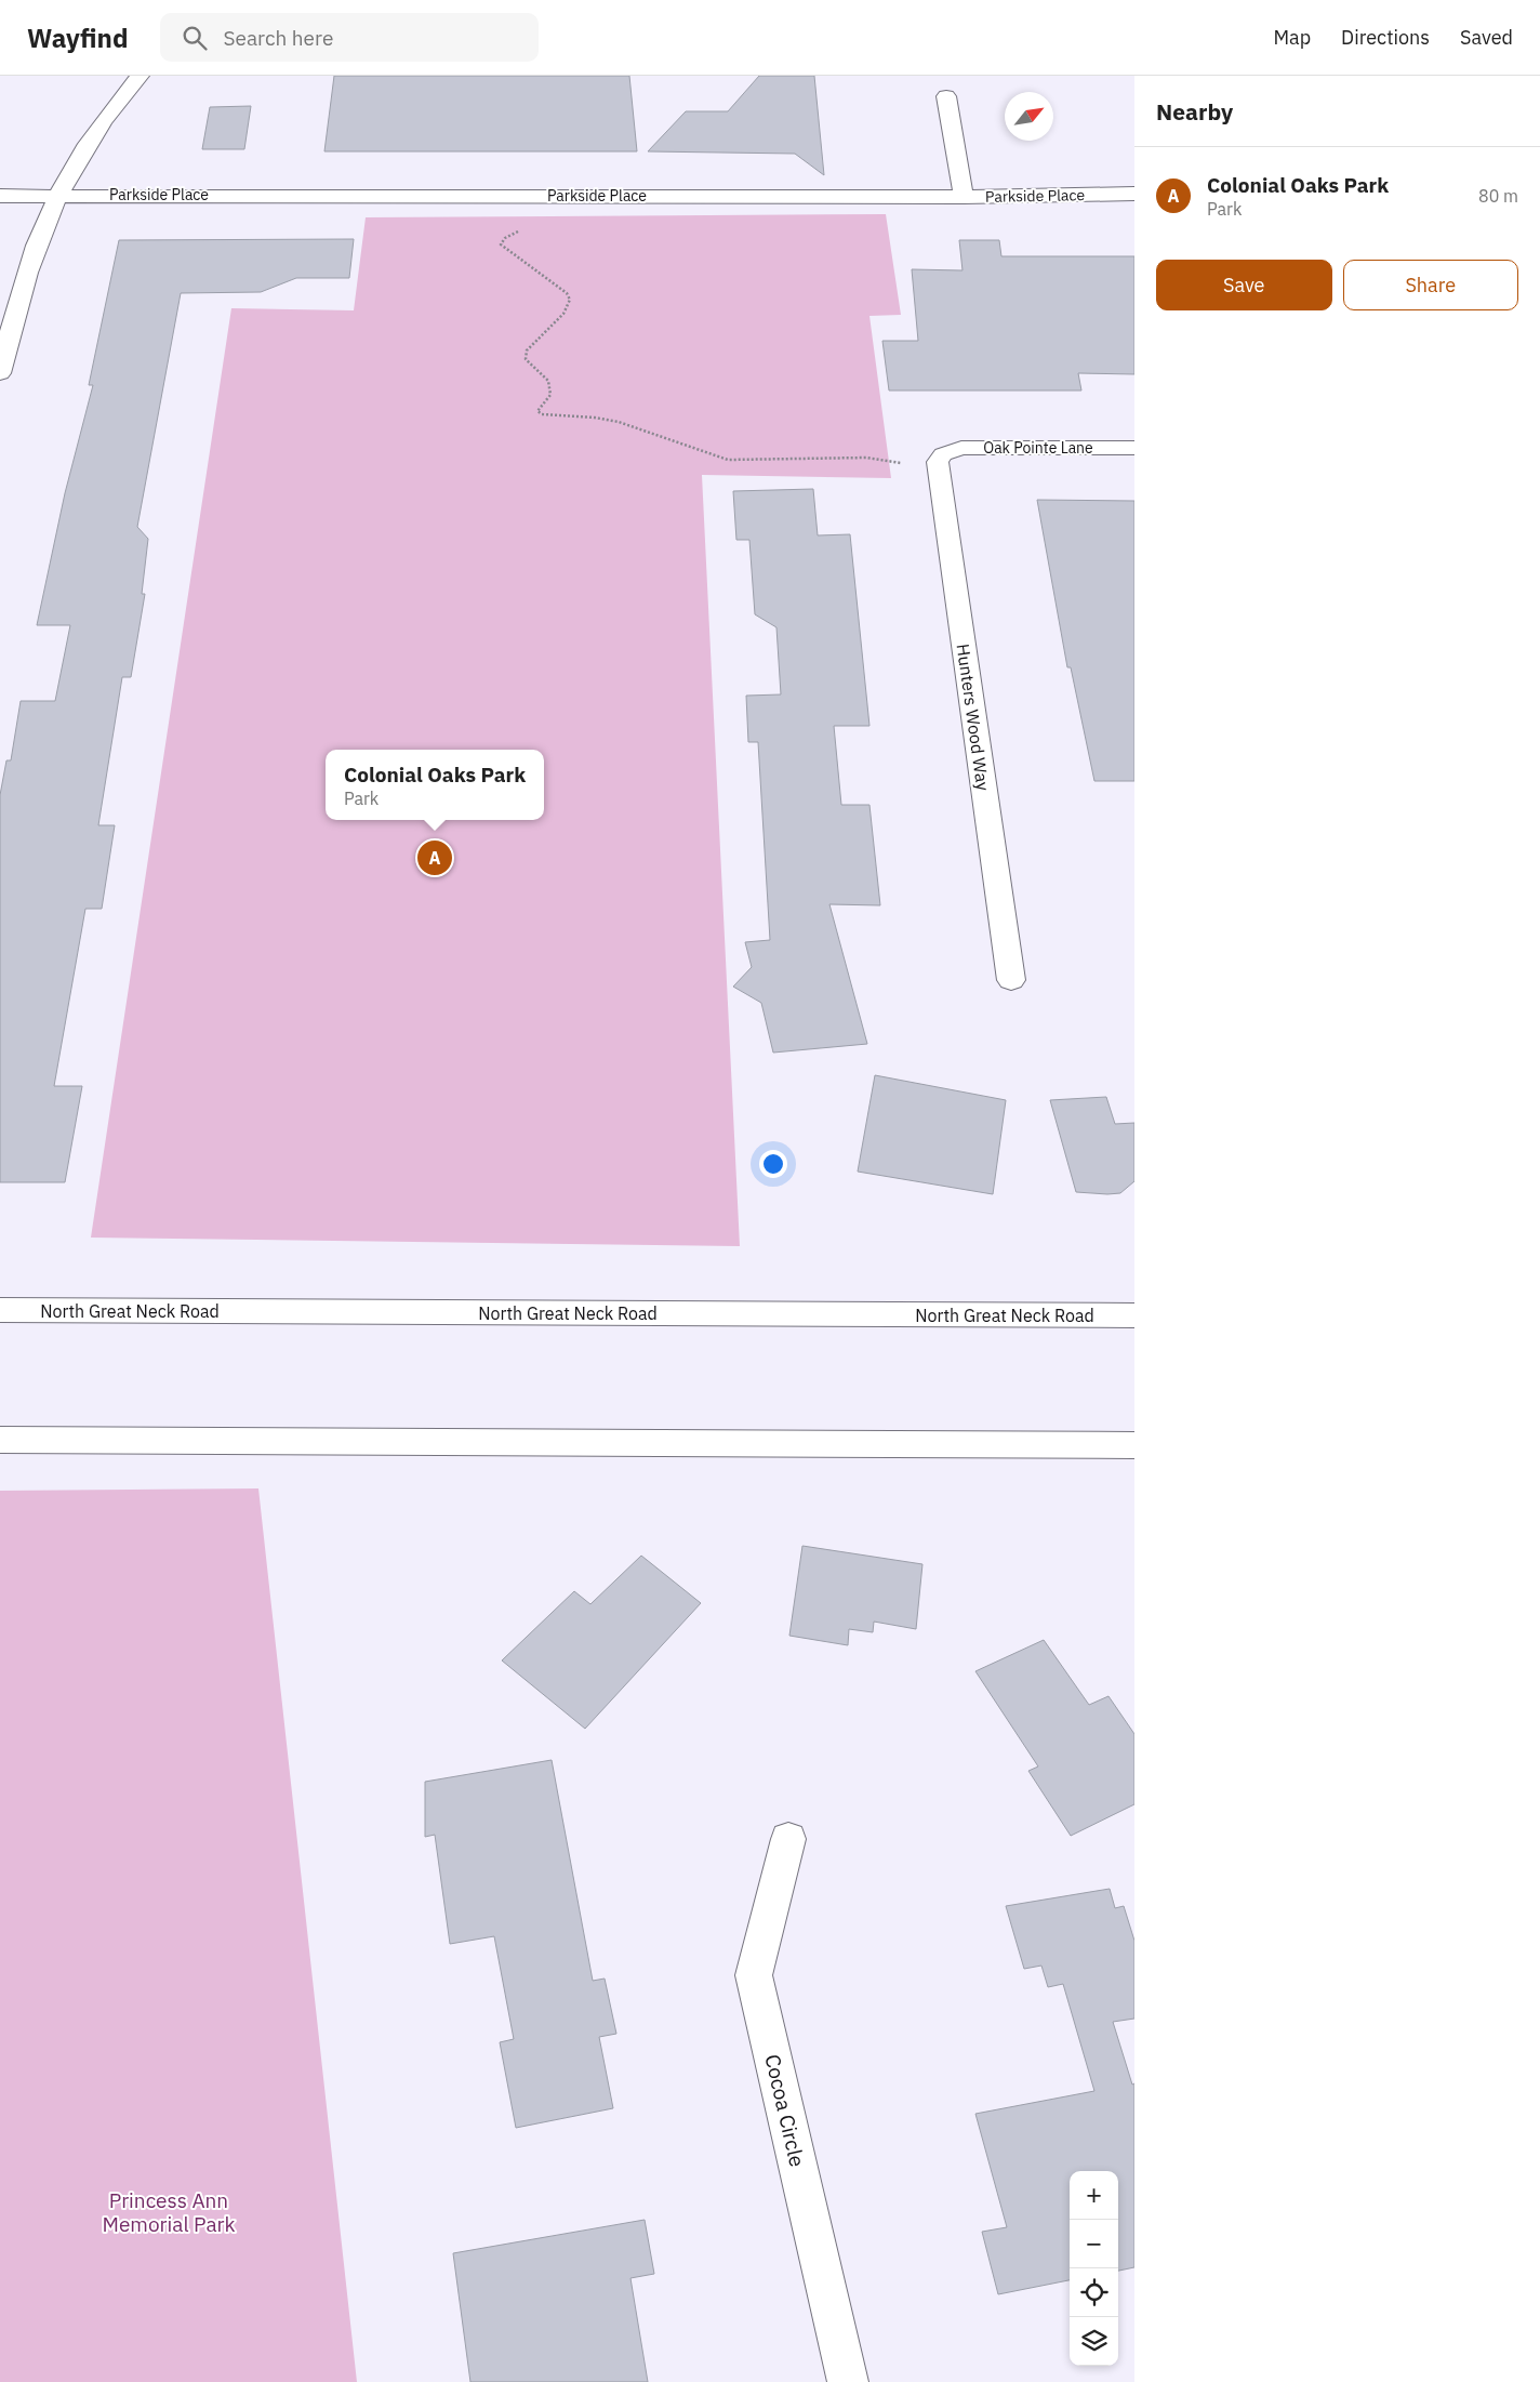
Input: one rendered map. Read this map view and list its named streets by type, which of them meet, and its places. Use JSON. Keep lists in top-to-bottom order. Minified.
{"streets":{"street":["Parkside Place","Oak Pointe Lane","Hunters Wood Way","North Great Neck Road","Cocoa Circle"]},"crossings":[["Oak Pointe Lane","Hunters Wood Way"]],"parks":["Princess Ann Memorial Park"],"north":"top right","page":{"header":"Wayfind","search":"Search here","nav":["Map","Directions","Saved"],"heading":"Nearby","list":[{"mark":"A","name":"Colonial Oaks Park","note":"Park","value":"80 m"}],"buttons":["Save","Share"],"popup":["Colonial Oaks Park","Park"],"pins":"A","map_buttons":["+","−"]}}
